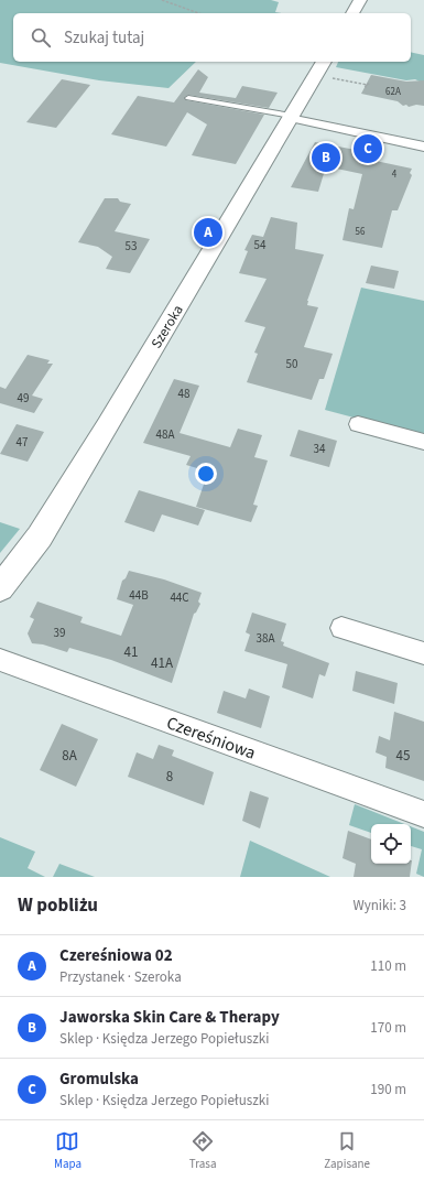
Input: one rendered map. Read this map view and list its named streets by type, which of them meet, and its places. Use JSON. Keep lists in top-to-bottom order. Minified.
{"streets":{"street":["Szeroka","Czereśniowa"]},"house_numbers":["62A","4","56","54","53","50","48","49","48A","47","34","44B","44C","39","38A","41","41A","8A","45","8"],"page":{"search":"Szukaj tutaj","pins":["C","B","A"],"heading":["W pobliżu","Wyniki: 3"],"list":[{"mark":"A","name":"Czereśniowa 02","note":"Przystanek · Szeroka","value":"110 m"},{"mark":"B","name":"Jaworska Skin Care & Therapy","note":"Sklep · Księdza Jerzego Popiełuszki","value":"170 m"},{"mark":"C","name":"Gromulska","note":"Sklep · Księdza Jerzego Popiełuszki","value":"190 m"}],"nav":["Mapa","Trasa","Zapisane"]}}
